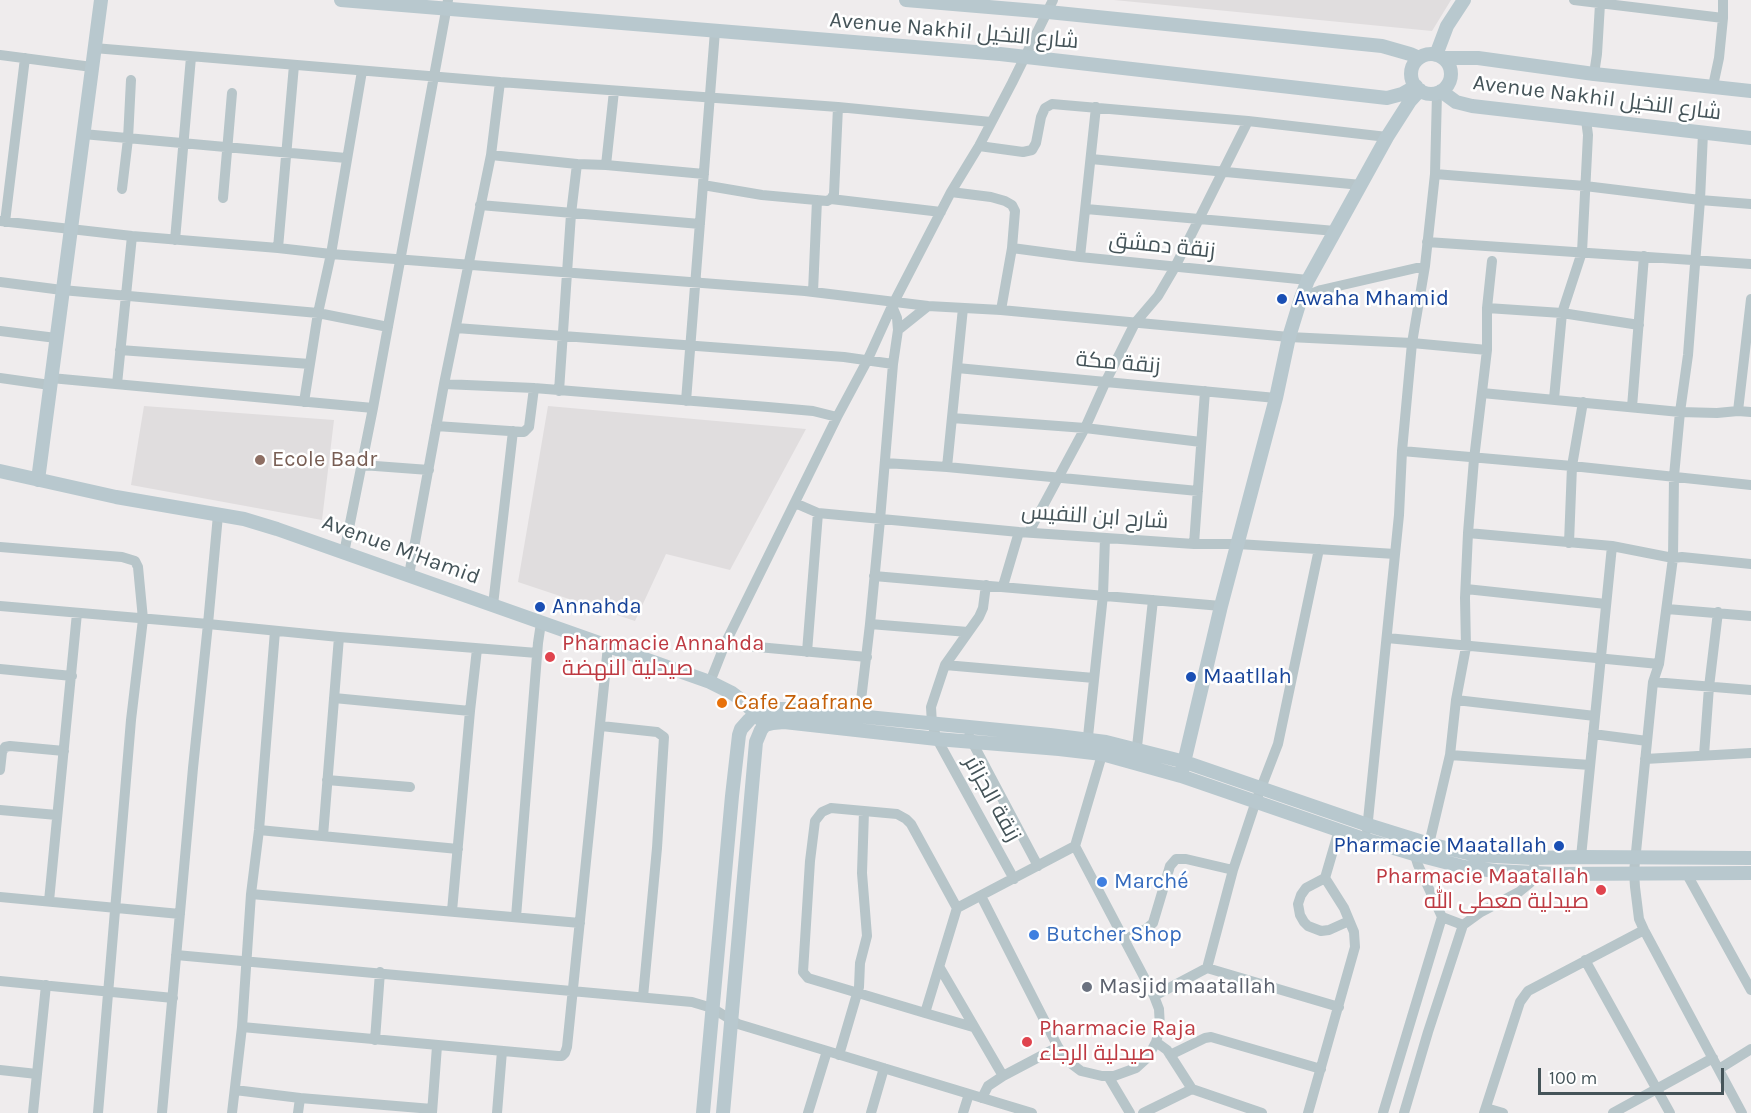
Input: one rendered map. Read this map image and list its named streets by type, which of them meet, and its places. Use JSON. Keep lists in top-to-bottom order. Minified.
{"streets":{"street":["Avenue Nakhil شارع النخيل","زنقة دمشق","زنقة مكة","شارح ابن النفيس","Avenue M'Hamid","زنقة الجزائر"]},"places":["Awaha Mhamid","Ecole Badr","Annahda","Pharmacie Annahda صيدلية النهضة","Maatllah","Cafe Zaafrane","Pharmacie Maatallah","Marché","Pharmacie Maatallah صيدلية معطى الله","Butcher Shop","Masjid maatallah","Pharmacie Raja صيدلية الرجاء"],"scale_bar":"100 m"}
